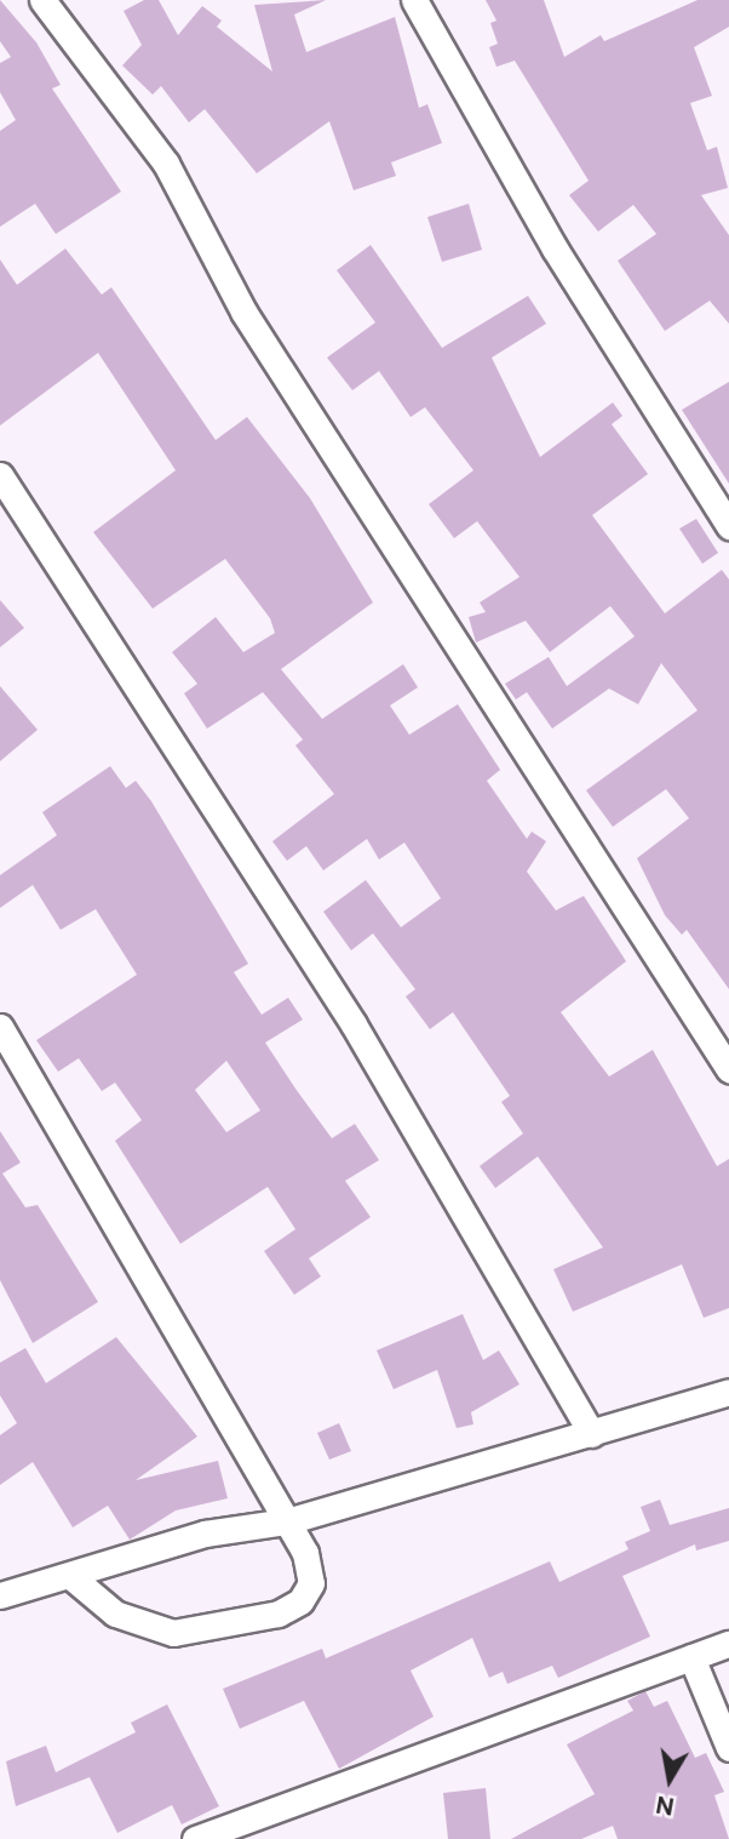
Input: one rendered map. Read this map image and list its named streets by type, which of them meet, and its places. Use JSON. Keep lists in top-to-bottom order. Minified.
{"north":"bottom"}
